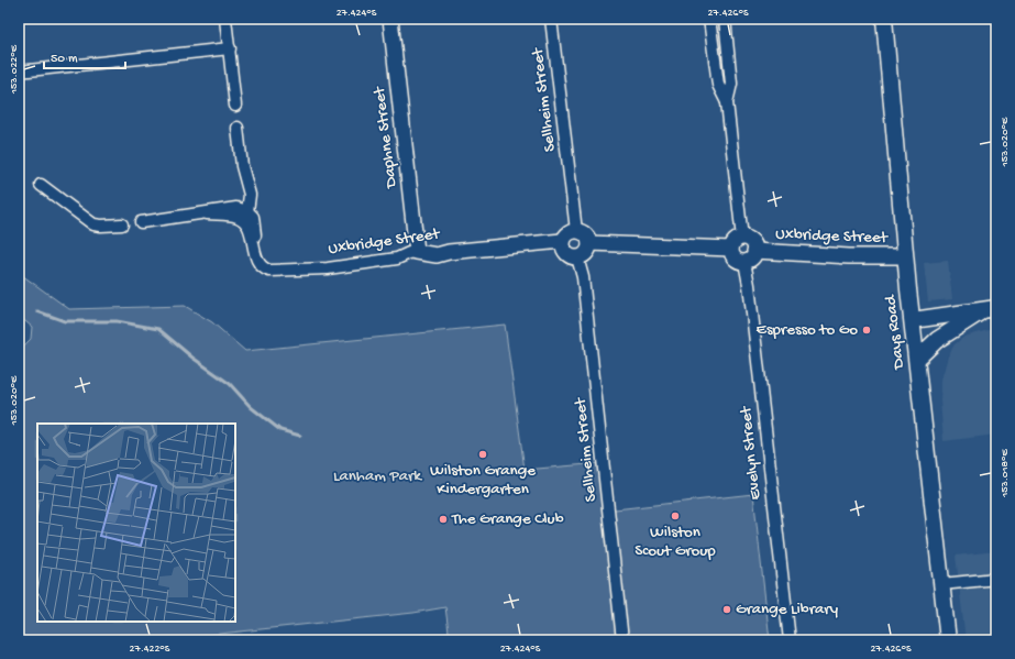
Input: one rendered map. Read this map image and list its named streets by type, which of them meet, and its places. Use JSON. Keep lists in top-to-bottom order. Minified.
{"streets":{"main road":["Days Road"],"street":["Sellheim Street","Daphne Street","Uxbridge Street","Evelyn Street"]},"crossings":[["Sellheim Street","Uxbridge Street"],["Daphne Street","Uxbridge Street"],["Uxbridge Street","Days Road"],["Uxbridge Street","Evelyn Street"]],"parks":["Lanham Park"],"places":["Espresso to Go","Wilston Grange Kindergarten","Wilston Scout Group","The Grange Club","Grange Library"],"scale_bar":"50 m","coordinates":["27.424°S","27.426°S","153.022°E","153.020°E","153.018°E","27.422°S"]}
